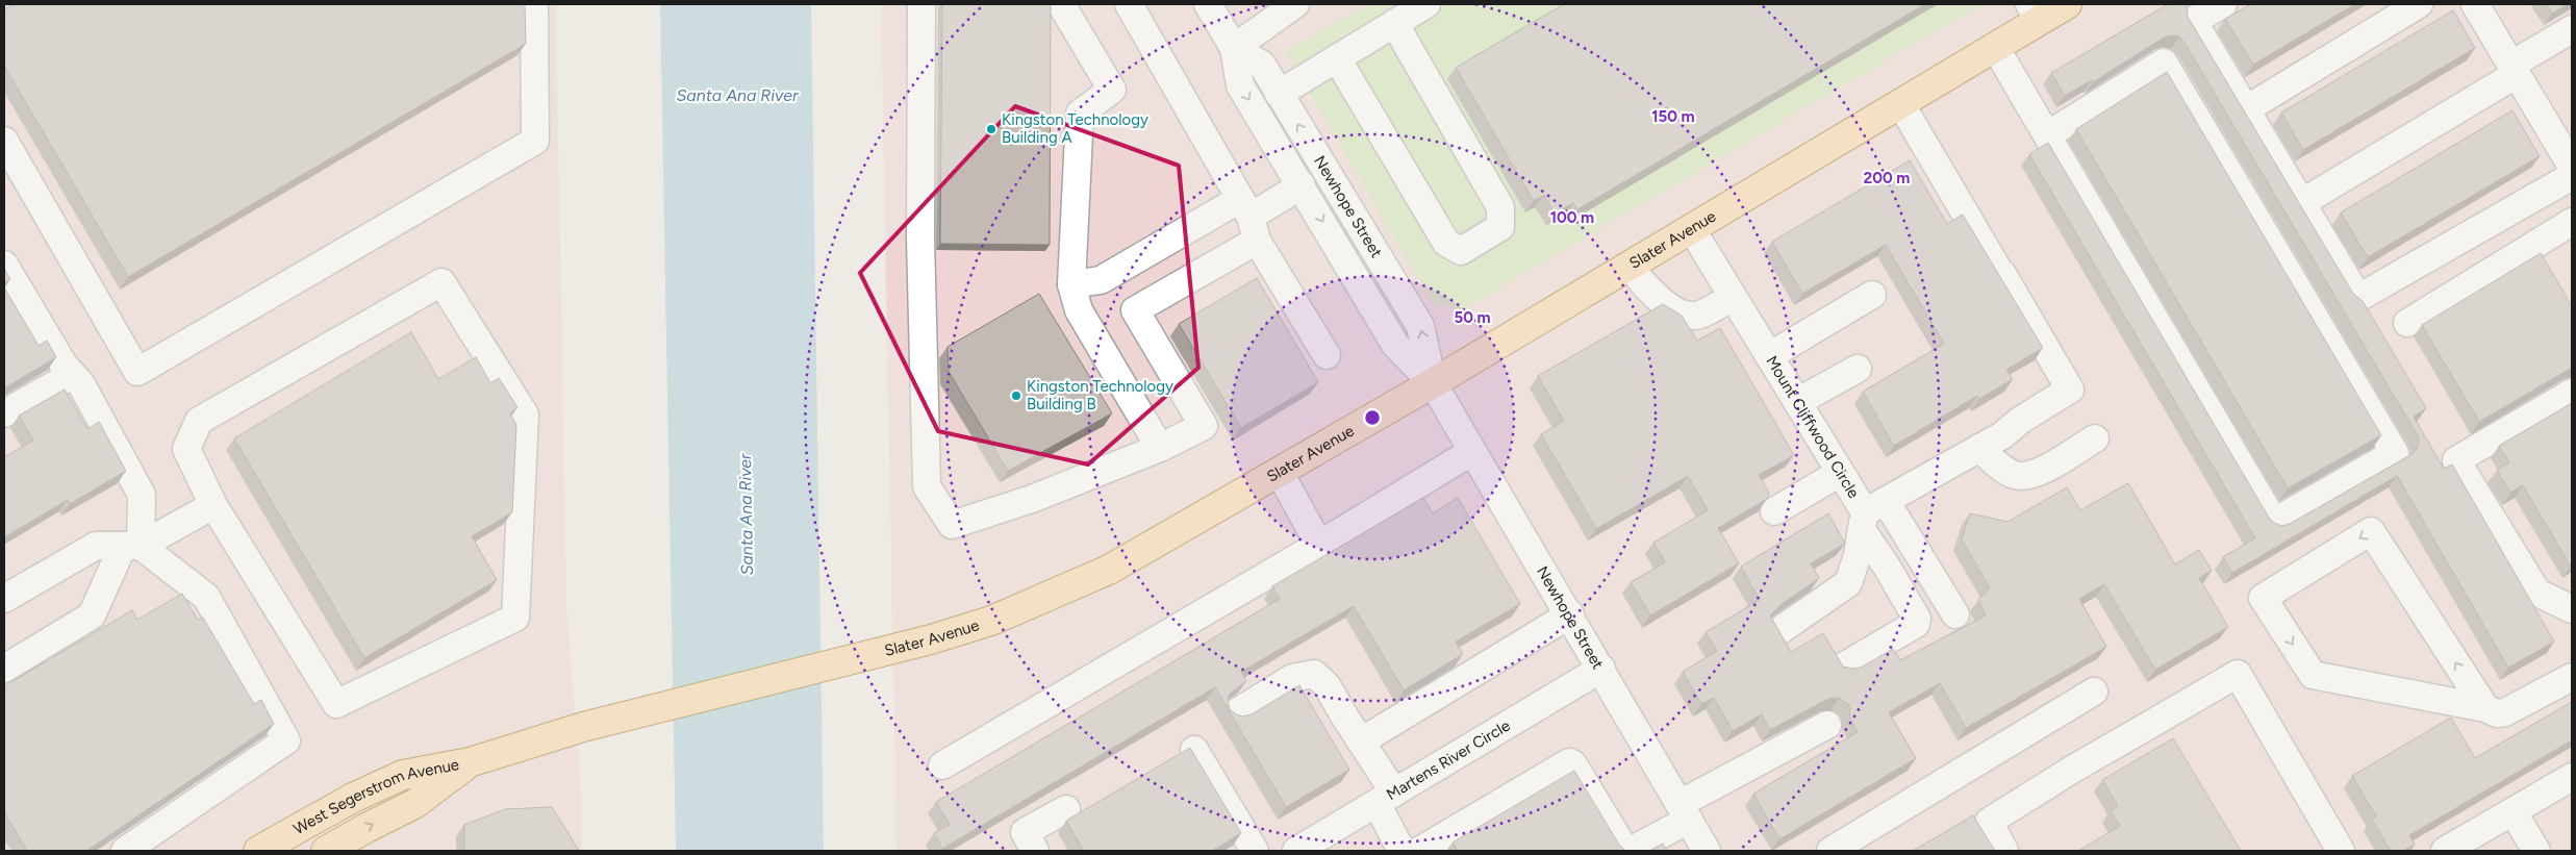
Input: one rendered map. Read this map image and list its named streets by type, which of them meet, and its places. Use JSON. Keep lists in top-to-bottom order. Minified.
{"streets":{"main road":["Slater Avenue","West Segerstrom Avenue"],"street":["Newhope Street","Mount Cliffwood Circle","Martens River Circle"]},"crossings":[["Newhope Street","Slater Avenue"],["Newhope Street","Martens River Circle"],["Slater Avenue","Mount Cliffwood Circle"],["Slater Avenue","West Segerstrom Avenue"]],"water":["Santa Ana River"],"places":["Kingston Technology Building A","Kingston Technology Building B"],"rings":["150 m","200 m","100 m","50 m"]}
